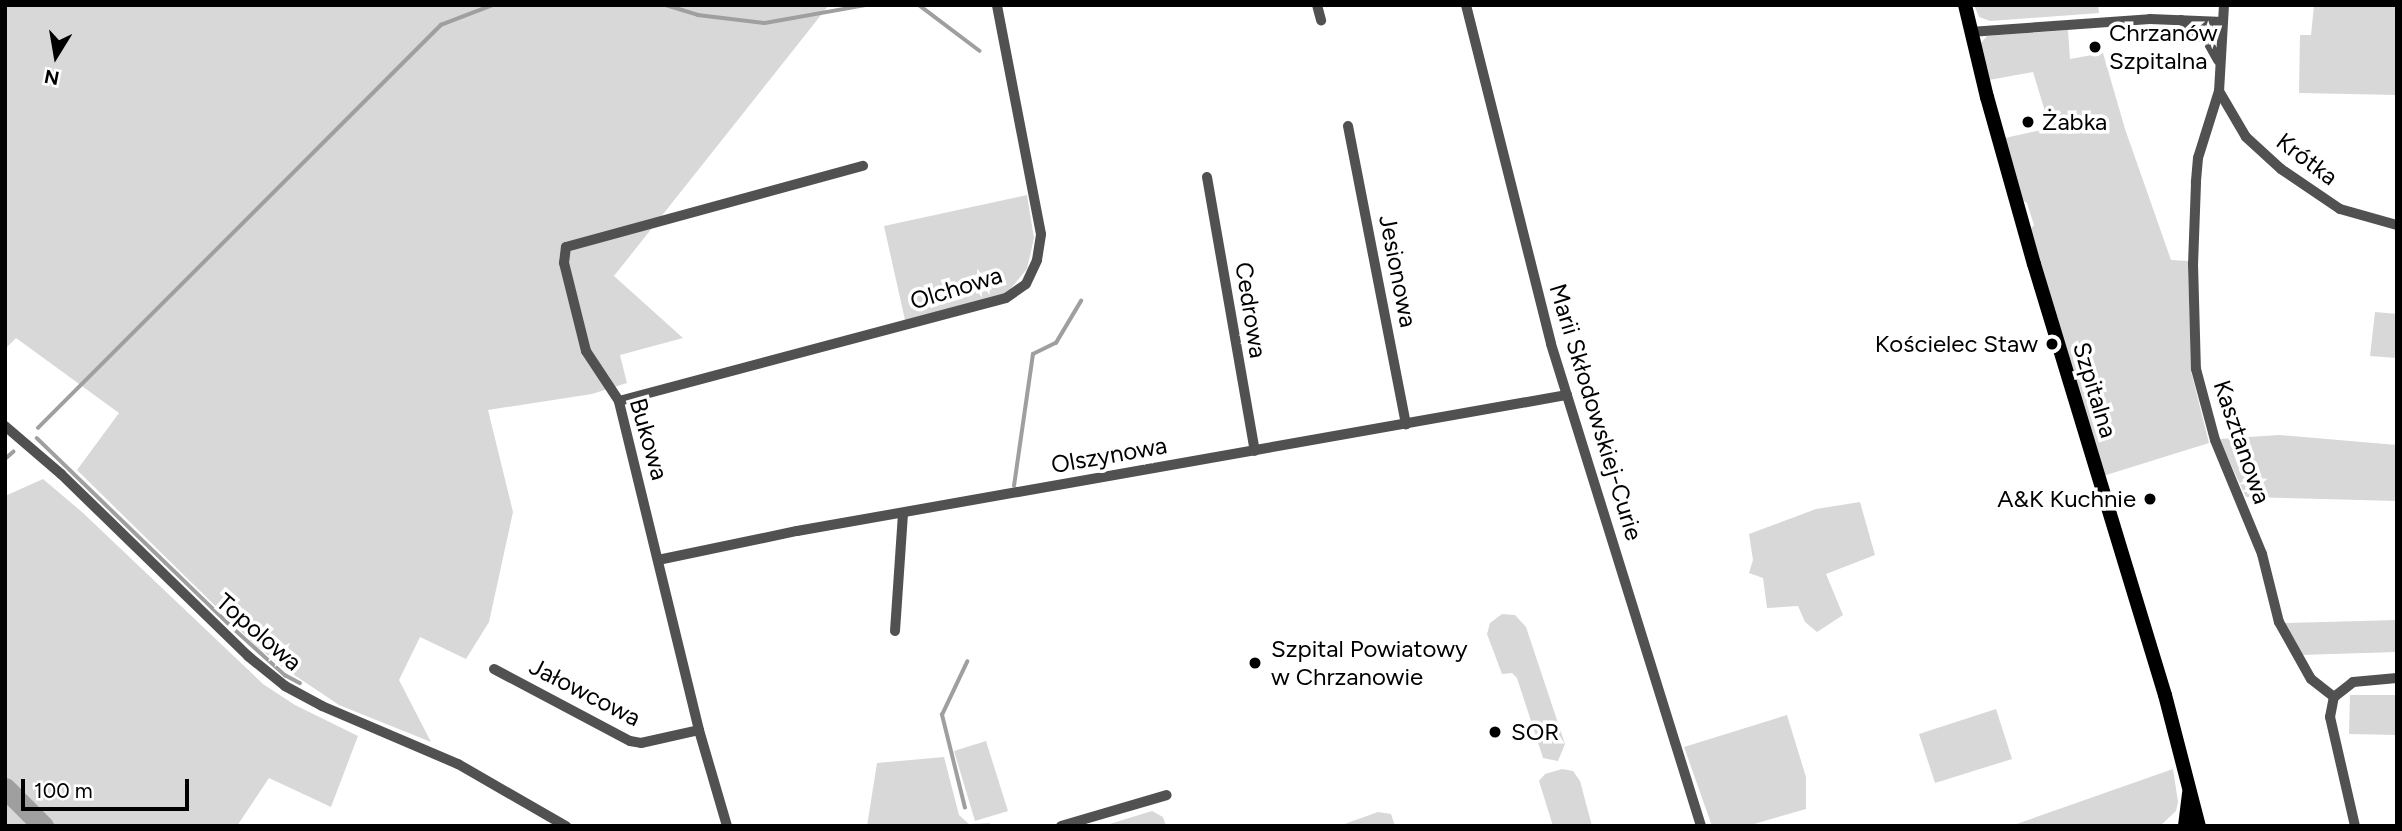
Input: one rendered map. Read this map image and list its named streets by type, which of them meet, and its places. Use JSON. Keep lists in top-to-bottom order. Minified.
{"streets":{"main road":["Szpitalna"],"street":["Krótka","Jesionowa","Olchowa","Cedrowa","Marii Skłodowskiej-Curie","Bukowa","Kasztanowa","Olszynowa","Topolowa","Jałowcowa"]},"crossings":[["Krótka","Kasztanowa"],["Jesionowa","Olszynowa"],["Olchowa","Bukowa"],["Cedrowa","Olszynowa"],["Marii Skłodowskiej-Curie","Olszynowa"],["Bukowa","Olszynowa"],["Bukowa","Jałowcowa"]],"places":["Chrzanów Szpitalna","Żabka","Kościelec Staw","A&K Kuchnie","Szpital Powiatowy w Chrzanowie","SOR"],"scale_bar":"100 m","north":"bottom"}
